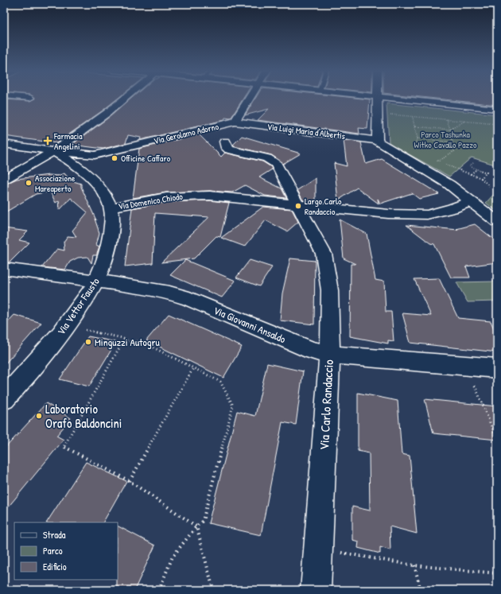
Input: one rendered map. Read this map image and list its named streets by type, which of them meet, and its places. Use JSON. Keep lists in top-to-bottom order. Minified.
{"streets":{"street":["Via Luigi Maria d'Albertis","Via Gerolamo Adorno","Via Domenico Chiodo","Via Vettor Fausto","Via Giovanni Ansaldo","Via Carlo Randaccio"]},"crossings":[["Via Luigi Maria d'Albertis","Via Gerolamo Adorno"],["Via Domenico Chiodo","Via Vettor Fausto"],["Via Domenico Chiodo","Via Carlo Randaccio"],["Via Vettor Fausto","Via Giovanni Ansaldo"],["Via Giovanni Ansaldo","Via Carlo Randaccio"]],"parks":["Parco Tashunka Witko Cavallo Pazzo"],"places":{"health":["Farmacia Angelini"],"other":["Officine Caffaro","Associazione Mareaperto","Largo Carlo Randaccio","Minguzzi Autogru","Laboratorio Orafo Baldoncini"]},"legend":["Strada","Parco","Edificio"]}
